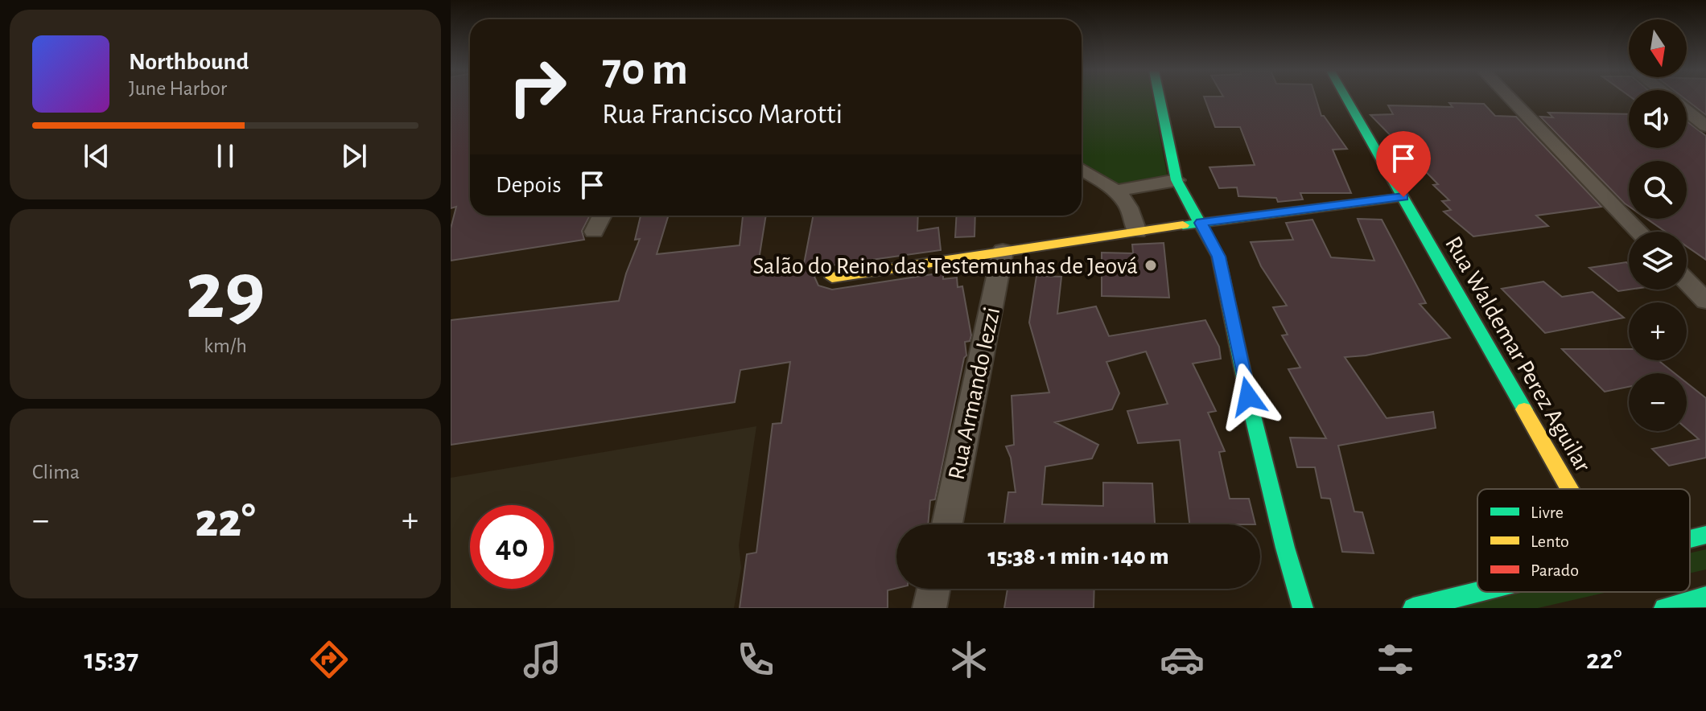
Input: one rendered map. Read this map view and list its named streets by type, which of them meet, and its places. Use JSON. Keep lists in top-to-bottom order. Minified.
{"streets":{"street":["Rua Waldemar Perez Aguilar","Rua Armando Iezzi"]},"places":["Salão do Reino das Testemunhas de Jeová"],"legend":["Livre","Lento","Parado"],"north":"bottom","page":{"map_buttons":["+","−"],"turn":["70 m","Rua Francisco Marotti"],"song":["Northbound","June Harbor"],"then":"Depois","tile":[["29","km/h"],"Clima"],"heat":["−","22°","+"],"limit":"40","trip":"15:38 · 1 min · 140 m","tabs":["15:37","22°"]}}
